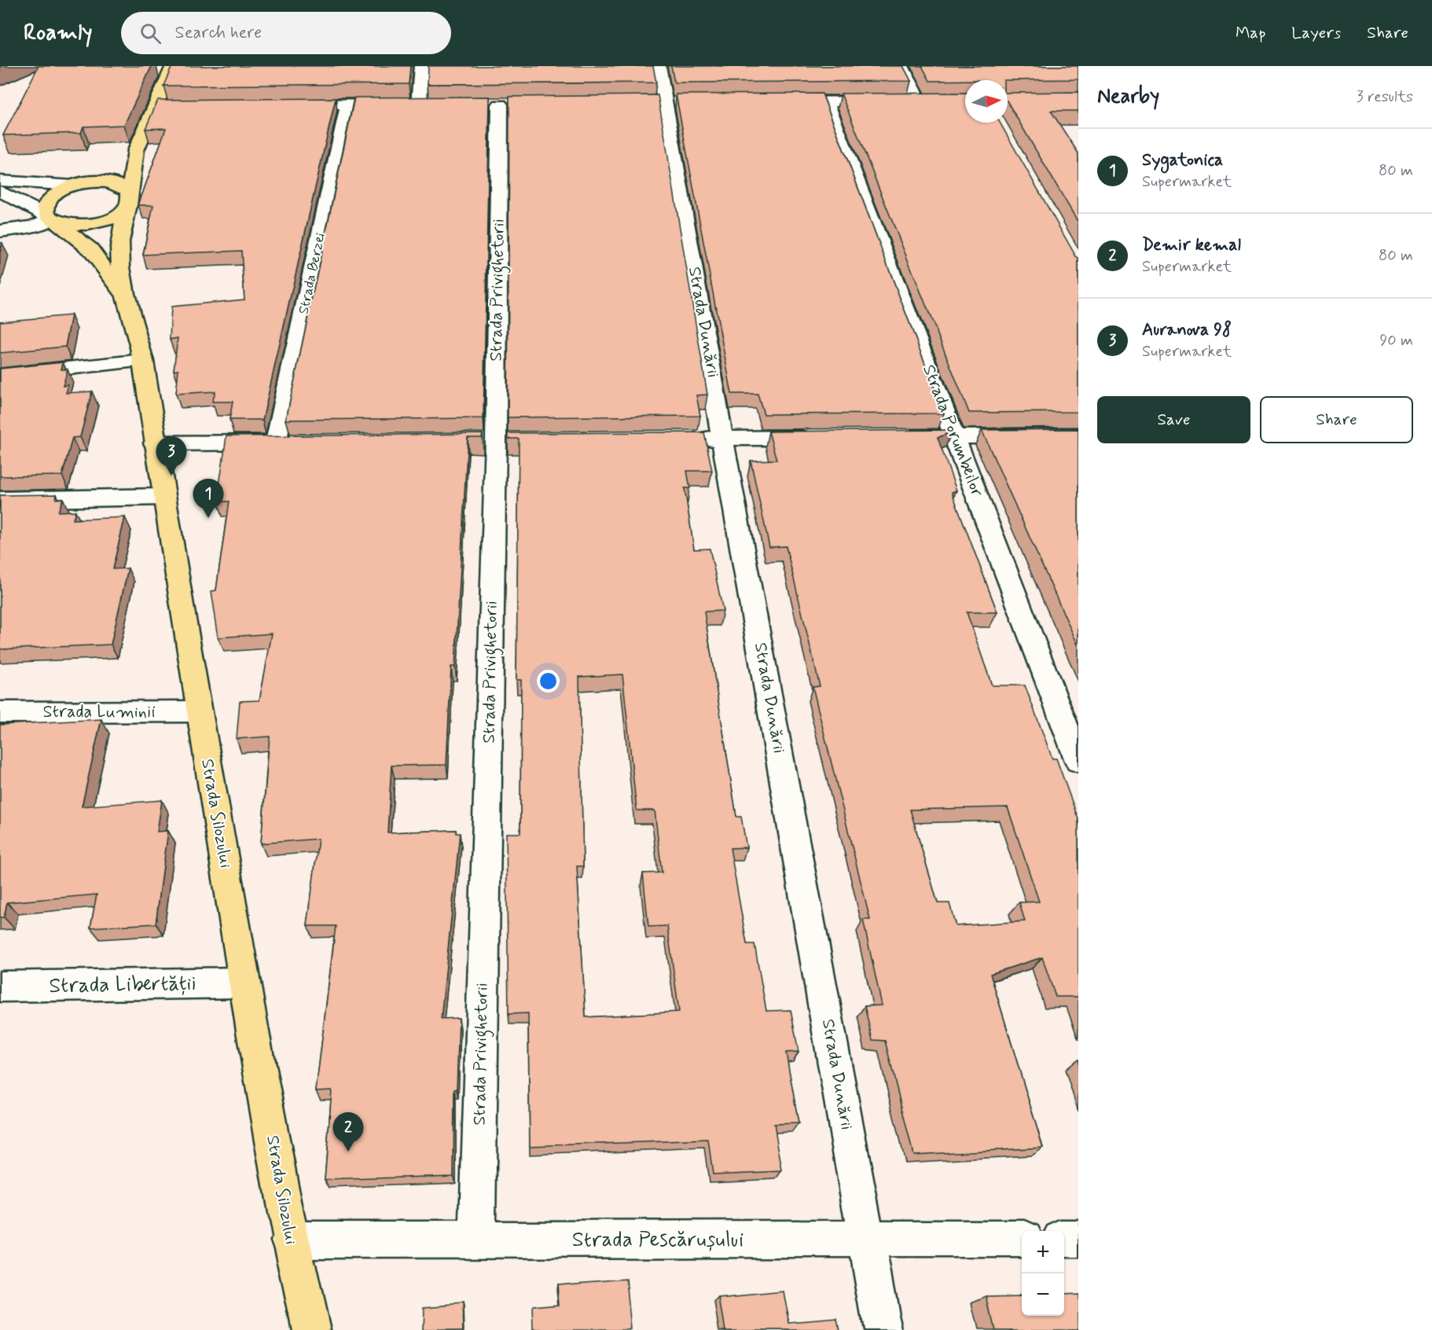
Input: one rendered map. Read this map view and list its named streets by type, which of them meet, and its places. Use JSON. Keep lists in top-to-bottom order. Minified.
{"streets":{"main road":["Strada Silozului"],"street":["Strada Berzei","Strada Privighetorii","Strada Dunării","Strada Porumbeilor","Strada Luminii","Strada Libertății","Strada Pescărușului"]},"crossings":[["Strada Berzei","Strada Silozului"],["Strada Privighetorii","Strada Pescărușului"],["Strada Dunării","Strada Pescărușului"],["Strada Luminii","Strada Silozului"],["Strada Silozului","Strada Libertății"],["Strada Silozului","Strada Pescărușului"]],"north":"right","page":{"header":"Roamly","search":"Search here","nav":["Map","Layers","Share"],"heading":["Nearby","3 results"],"list":[{"mark":"1","name":"Sygatonica","note":"Supermarket","value":"80 m"},{"mark":"2","name":"Demir kemal","note":"Supermarket","value":"80 m"},{"mark":"3","name":"Auranova 98","note":"Supermarket","value":"90 m"}],"buttons":["Save","Share"],"pins":["3","1","2"],"map_buttons":["+","−"]}}
